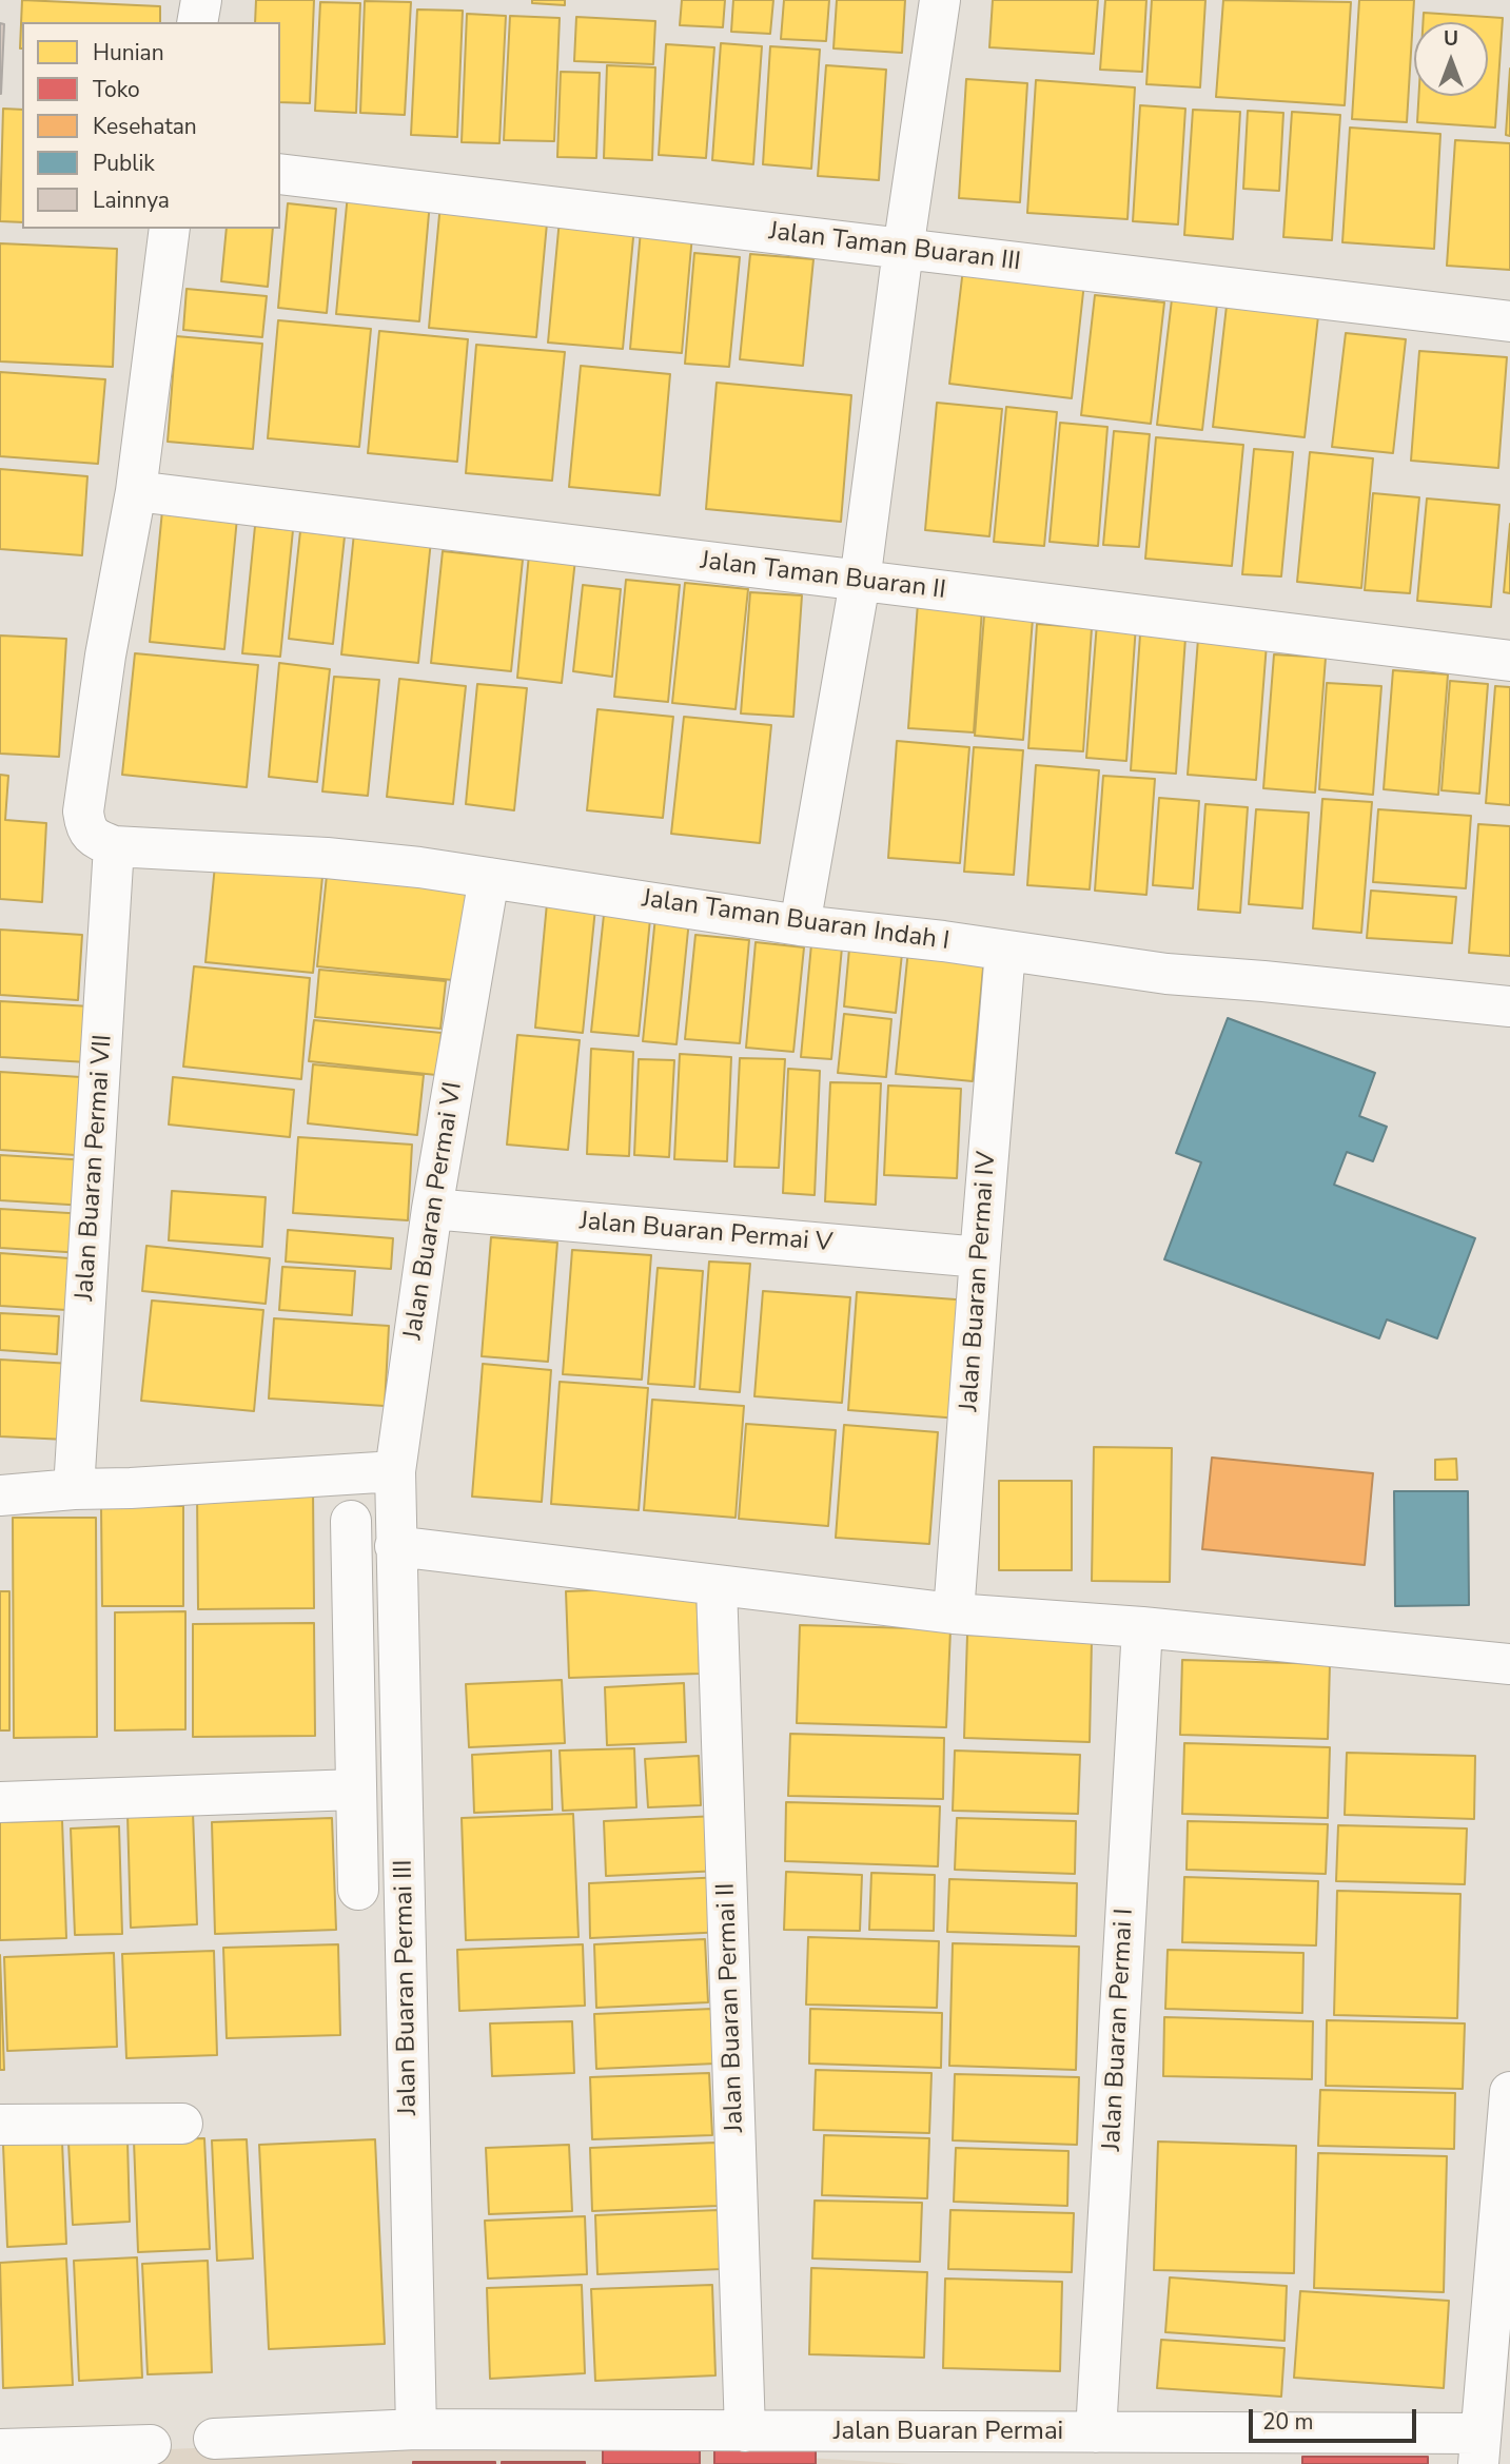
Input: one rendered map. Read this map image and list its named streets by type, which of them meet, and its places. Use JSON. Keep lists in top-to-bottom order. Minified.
{"streets":{"street":["Jalan Taman Buaran III","Jalan Taman Buaran II","Jalan Taman Buaran Indah I","Jalan Buaran Permai VII","Jalan Buaran Permai VI","Jalan Buaran Permai V","Jalan Buaran Permai IV","Jalan Buaran Permai III","Jalan Buaran Permai II","Jalan Buaran Permai I","Jalan Buaran Permai"]},"crossings":[["Jalan Taman Buaran II","Jalan Buaran Permai VII"],["Jalan Taman Buaran Indah I","Jalan Buaran Permai VII"],["Jalan Taman Buaran Indah I","Jalan Buaran Permai VI"],["Jalan Taman Buaran Indah I","Jalan Buaran Permai IV"],["Jalan Buaran Permai VI","Jalan Buaran Permai V"],["Jalan Buaran Permai VI","Jalan Buaran Permai III"],["Jalan Buaran Permai V","Jalan Buaran Permai IV"],["Jalan Buaran Permai III","Jalan Buaran Permai"],["Jalan Buaran Permai II","Jalan Buaran Permai"],["Jalan Buaran Permai I","Jalan Buaran Permai"]],"legend":["Hunian","Toko","Kesehatan","Publik","Lainnya"],"scale_bar":"20 m","north":"top"}
